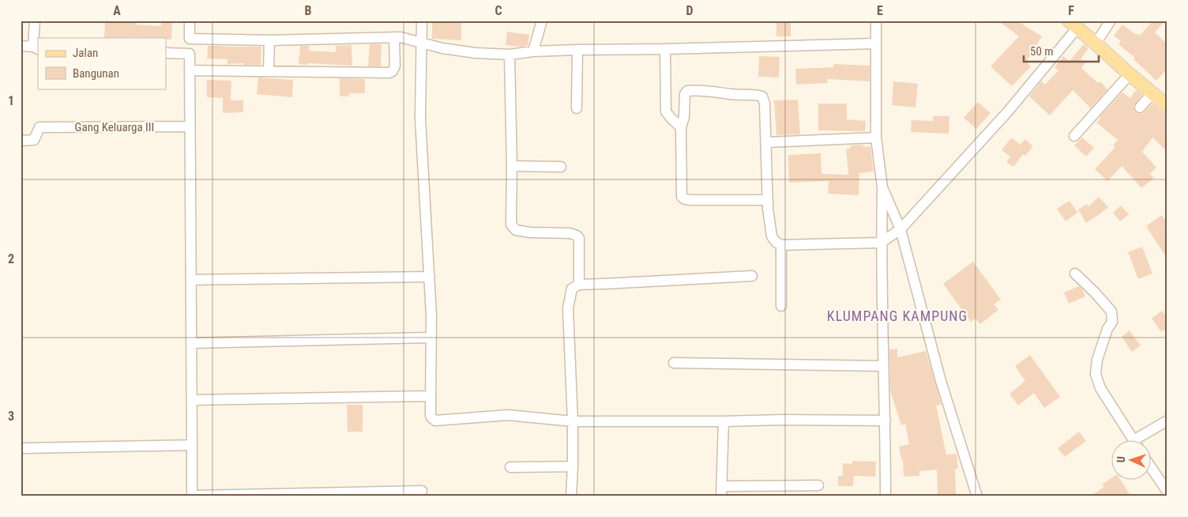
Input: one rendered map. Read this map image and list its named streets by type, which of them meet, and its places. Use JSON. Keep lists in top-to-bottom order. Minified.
{"streets":{"street":["Gang Keluarga III"]},"districts":["KLUMPANG KAMPUNG"],"legend":["Jalan","Bangunan"],"scale_bar":"50 m","north":"left","grid":{"columns":["A","B","C","D","E","F"],"rows":["1","2","3"]}}
